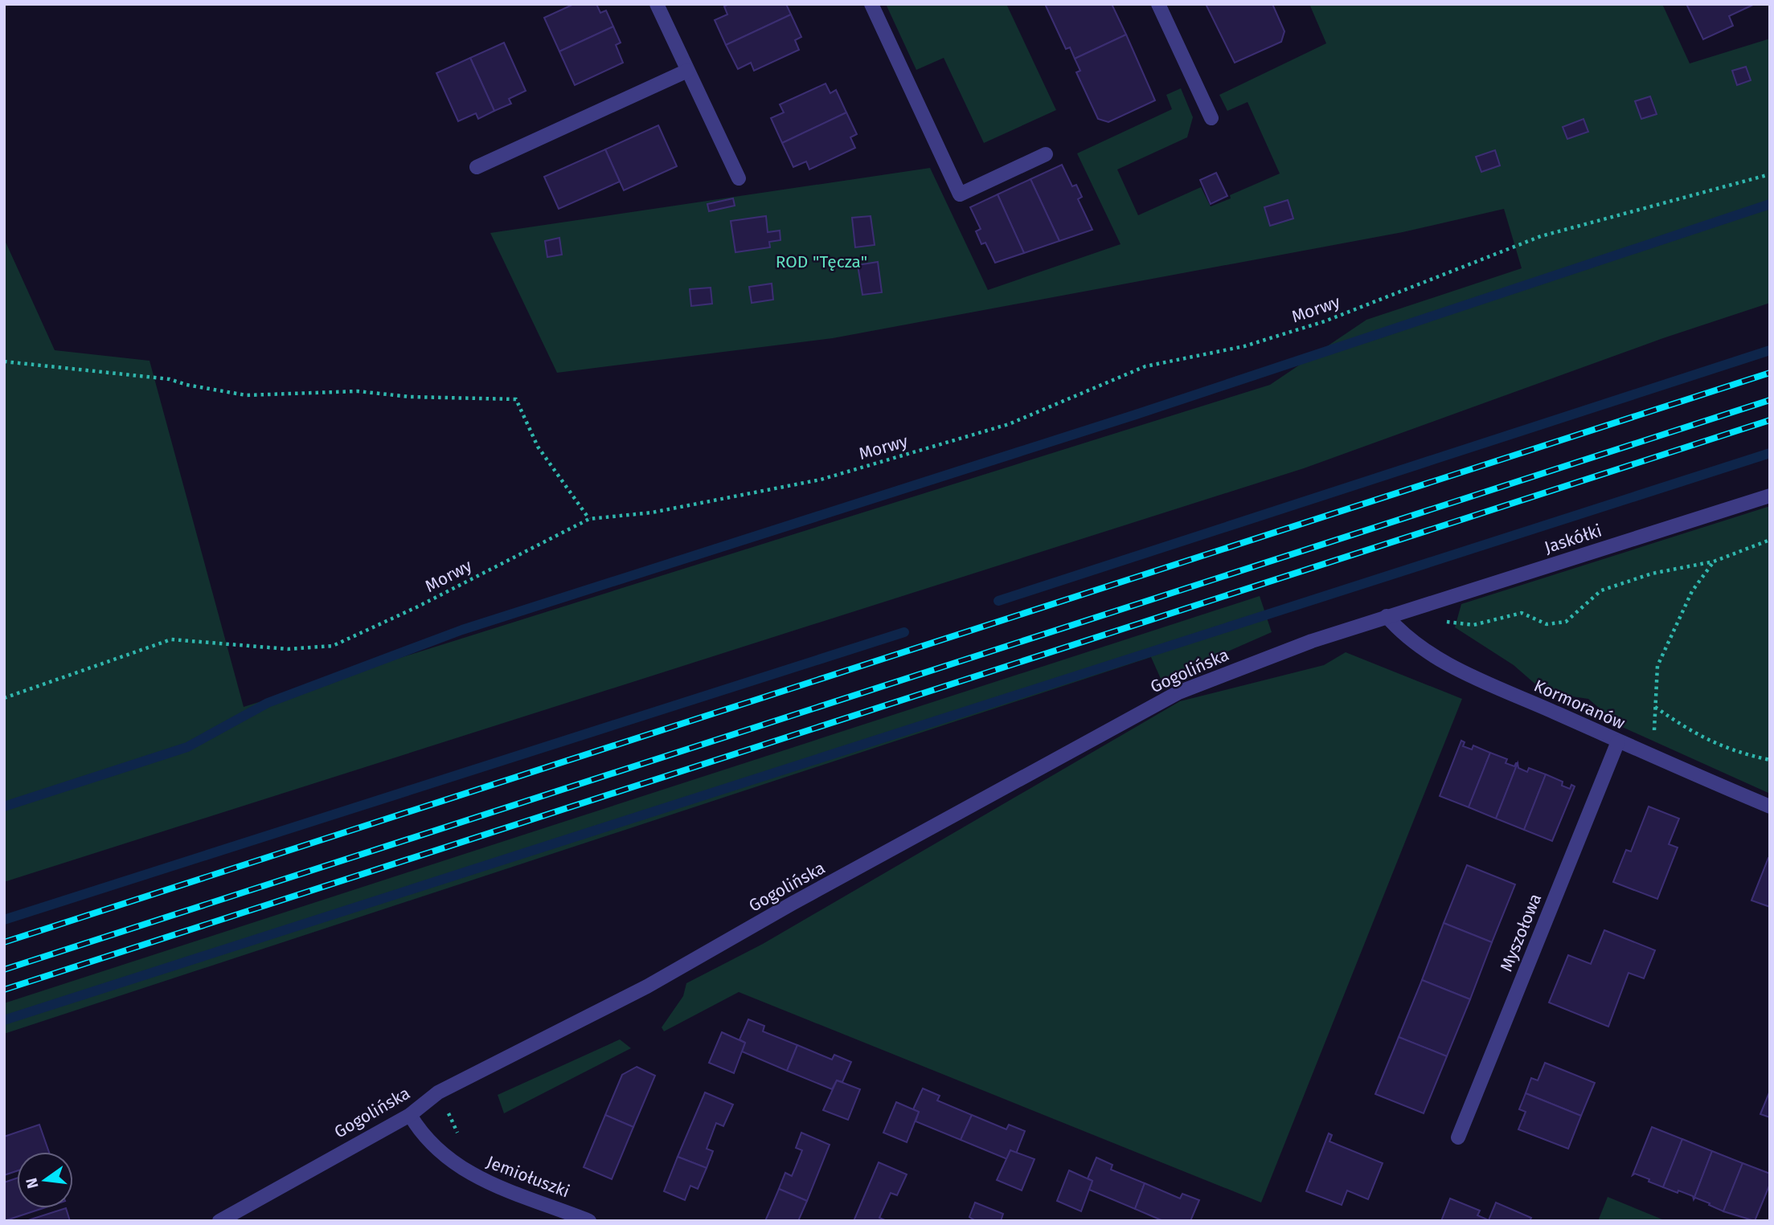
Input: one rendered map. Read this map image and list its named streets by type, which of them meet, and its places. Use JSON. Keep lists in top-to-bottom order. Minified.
{"streets":{"street":["Jaskółki","Gogolińska","Kormoranów","Myszołowa","Jemiołuszki"],"path":["Morwy"]},"crossings":[["Jaskółki","Gogolińska"],["Jaskółki","Kormoranów"],["Gogolińska","Kormoranów"],["Gogolińska","Jemiołuszki"],["Kormoranów","Myszołowa"]],"parks":["ROD \"Tęcza\""],"north":"left"}
